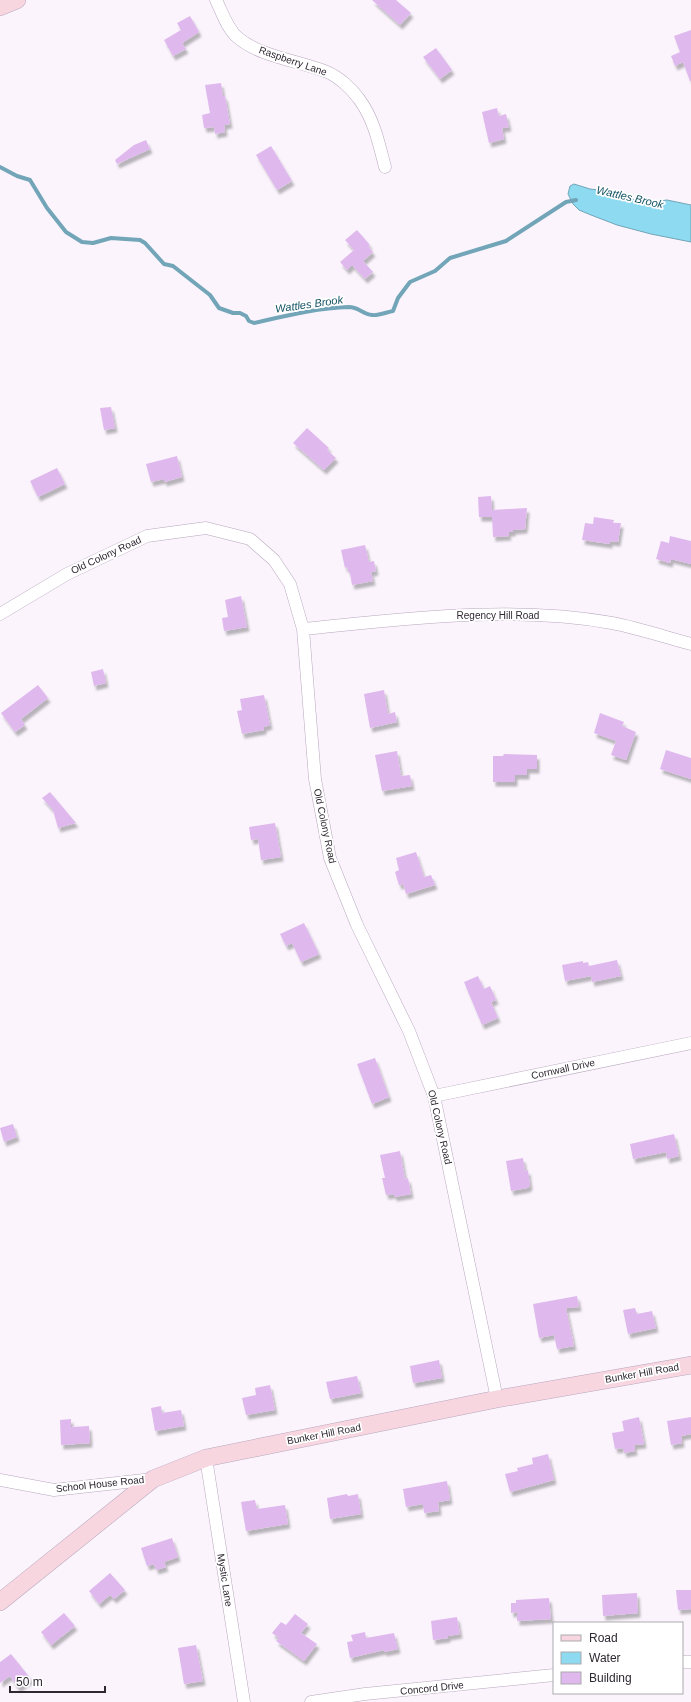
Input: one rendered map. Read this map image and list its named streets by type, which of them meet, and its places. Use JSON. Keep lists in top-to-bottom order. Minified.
{"streets":{"street":["Raspberry Lane","Old Colony Road","Regency Hill Road","Cornwall Drive","Bunker Hill Road","School House Road","Mystic Lane","Concord Drive"]},"crossings":[["Old Colony Road","Regency Hill Road"],["Old Colony Road","Cornwall Drive"],["Old Colony Road","Bunker Hill Road"],["Bunker Hill Road","School House Road"],["Bunker Hill Road","Mystic Lane"]],"water":["Wattles Brook"],"legend":["Road","Water","Building"],"scale_bar":"50 m"}
